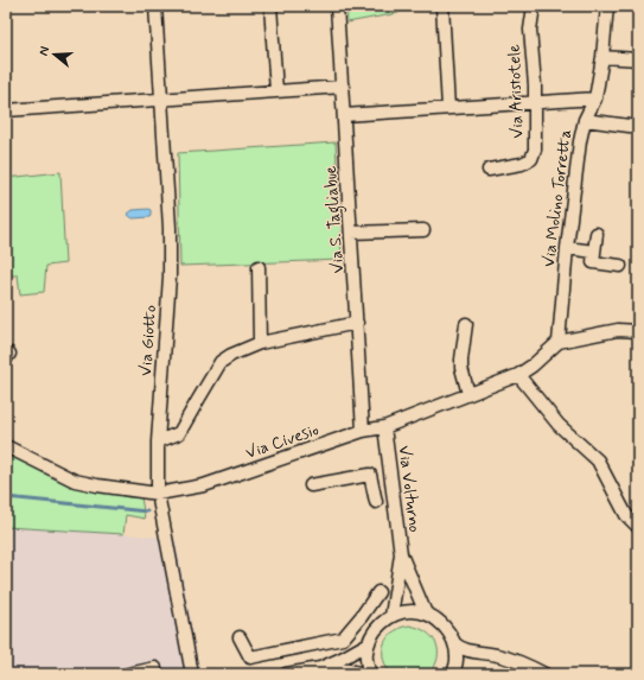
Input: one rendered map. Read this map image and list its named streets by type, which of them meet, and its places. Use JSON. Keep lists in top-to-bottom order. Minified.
{"streets":{"street":["Via Aristotele","Via Molino Torretta","Via S. Tagliabue","Via Giotto","Via Civesio","Via Volturno"]},"crossings":[["Via Molino Torretta","Via Civesio"],["Via S. Tagliabue","Via Civesio"],["Via Giotto","Via Civesio"],["Via Civesio","Via Volturno"]],"north":"left"}
